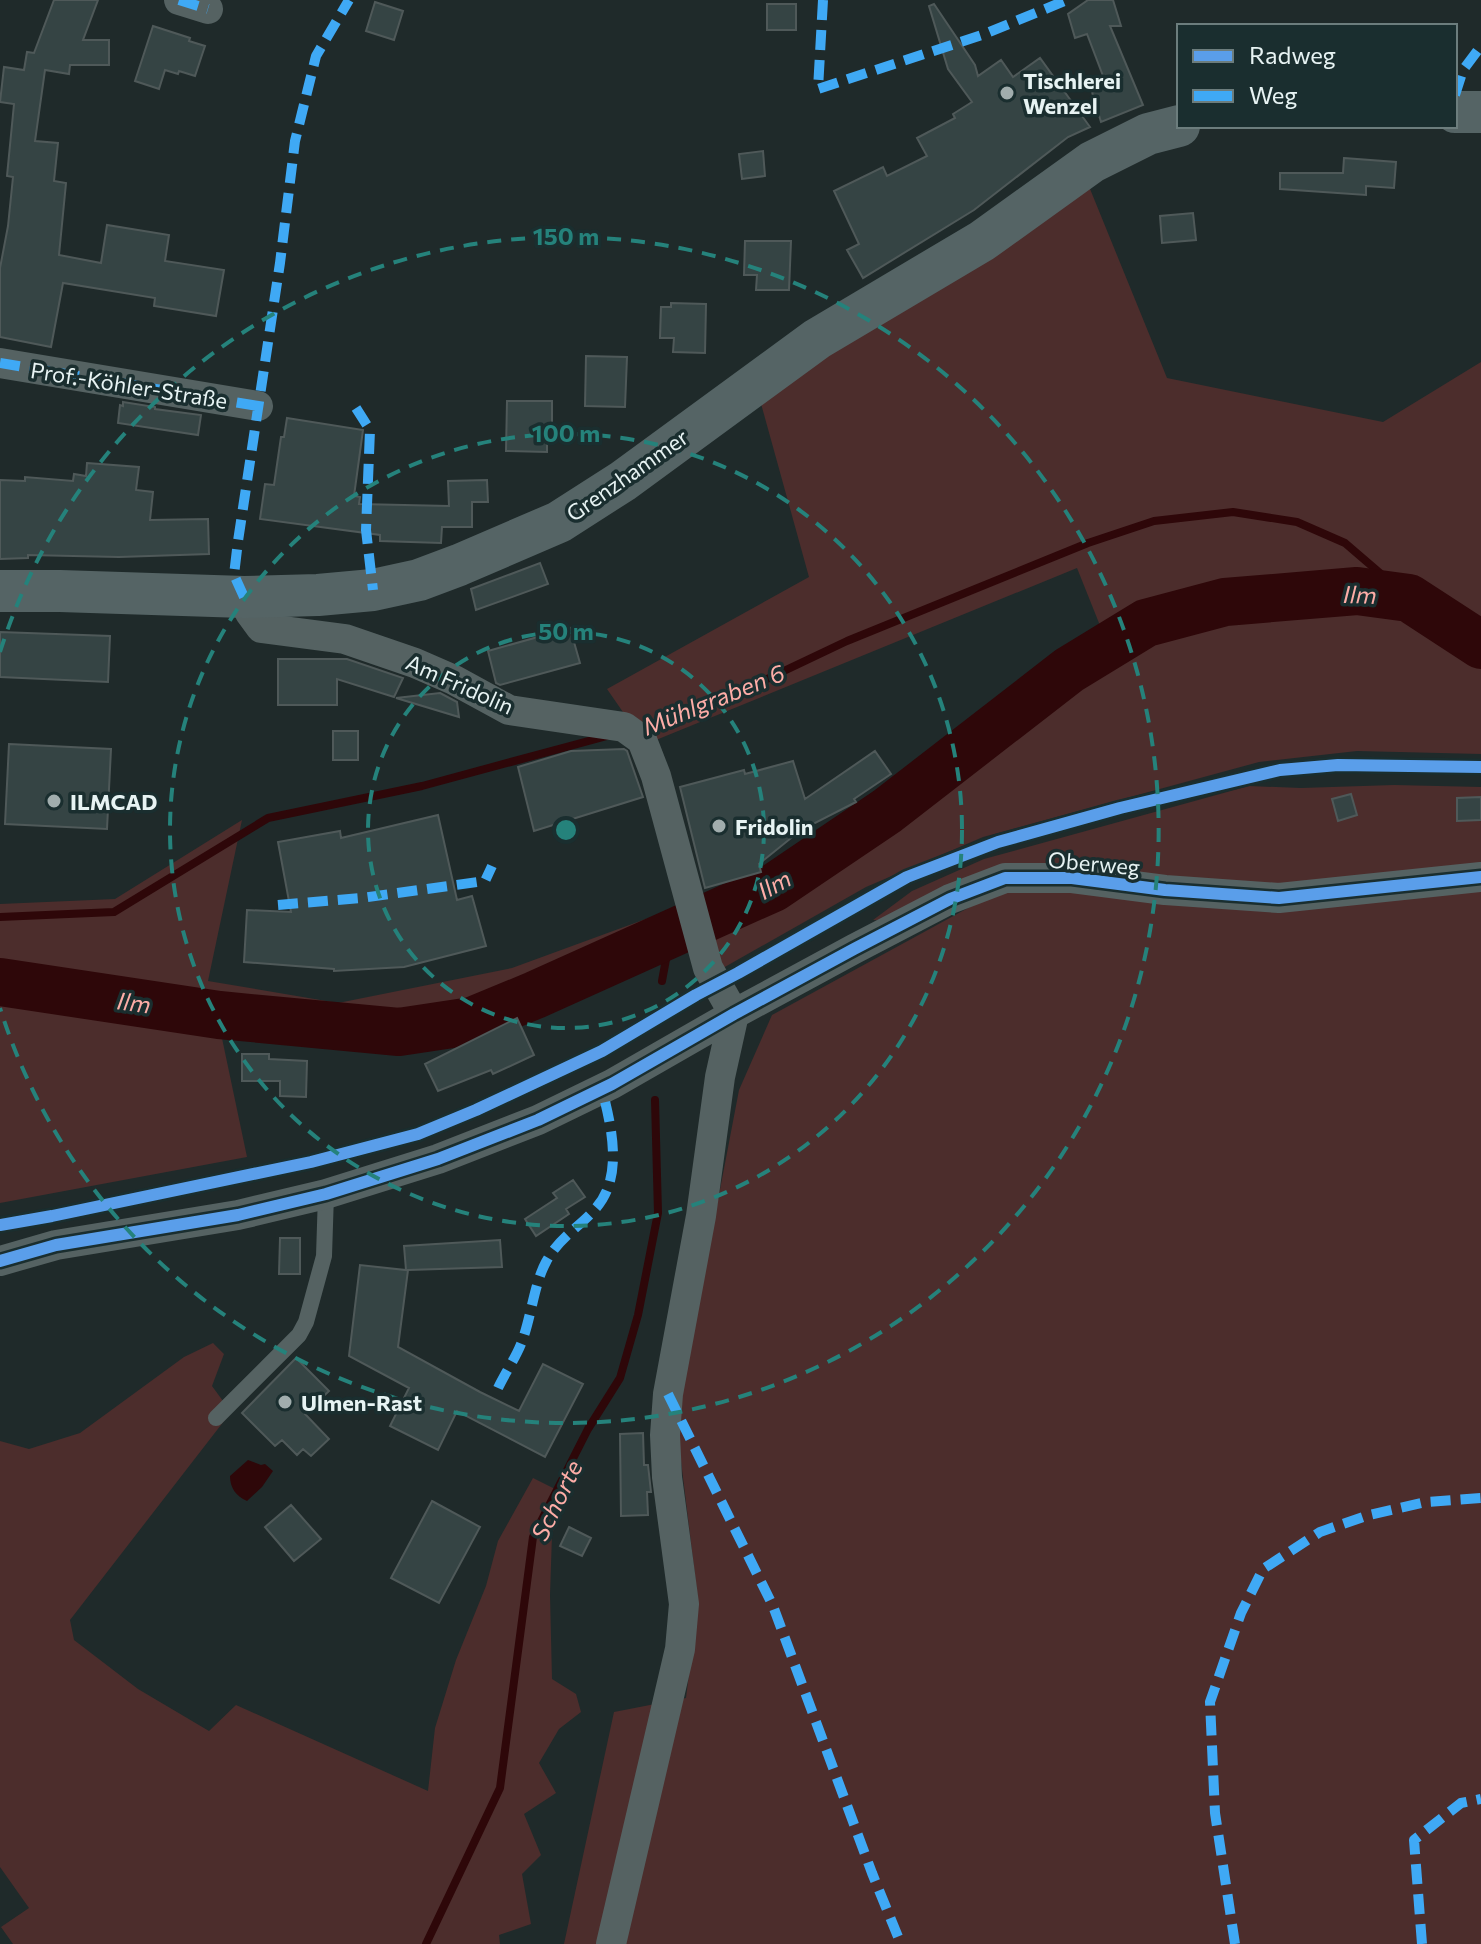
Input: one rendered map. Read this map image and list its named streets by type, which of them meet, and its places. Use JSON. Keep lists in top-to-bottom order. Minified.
{"streets":{"main road":["Grenzhammer"],"street":["Prof.-Köhler-Straße","Am Fridolin","Oberweg"]},"crossings":[["Grenzhammer","Am Fridolin"],["Am Fridolin","Oberweg"]],"water":["Ilm","Mühlgraben 6","Schorte"],"places":["Tischlerei Wenzel","ILMCAD","Fridolin","Ulmen-Rast"],"legend":["Radweg","Weg"],"rings":["150 m","100 m","50 m"]}
